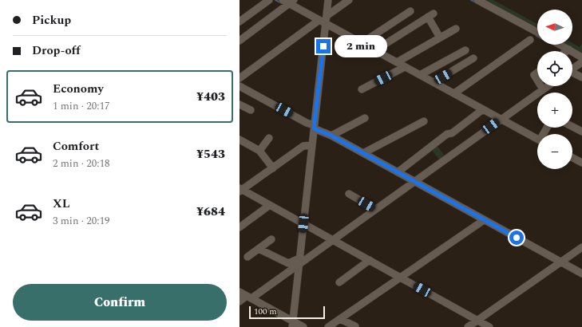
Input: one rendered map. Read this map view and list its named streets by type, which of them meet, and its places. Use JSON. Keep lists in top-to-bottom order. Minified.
{"scale_bar":"100 m","north":"left","page":{"banner":["Pickup","Drop-off"],"map_buttons":["+","−"],"bubble":"2 min","list":[{"name":"Economy","note":"1 min · 20:17","value":"¥403"},{"name":"Comfort","note":"2 min · 20:18","value":"¥543"},{"name":"XL","note":"3 min · 20:19","value":"¥684"}],"buttons":"Confirm","scale":"100 m"}}
